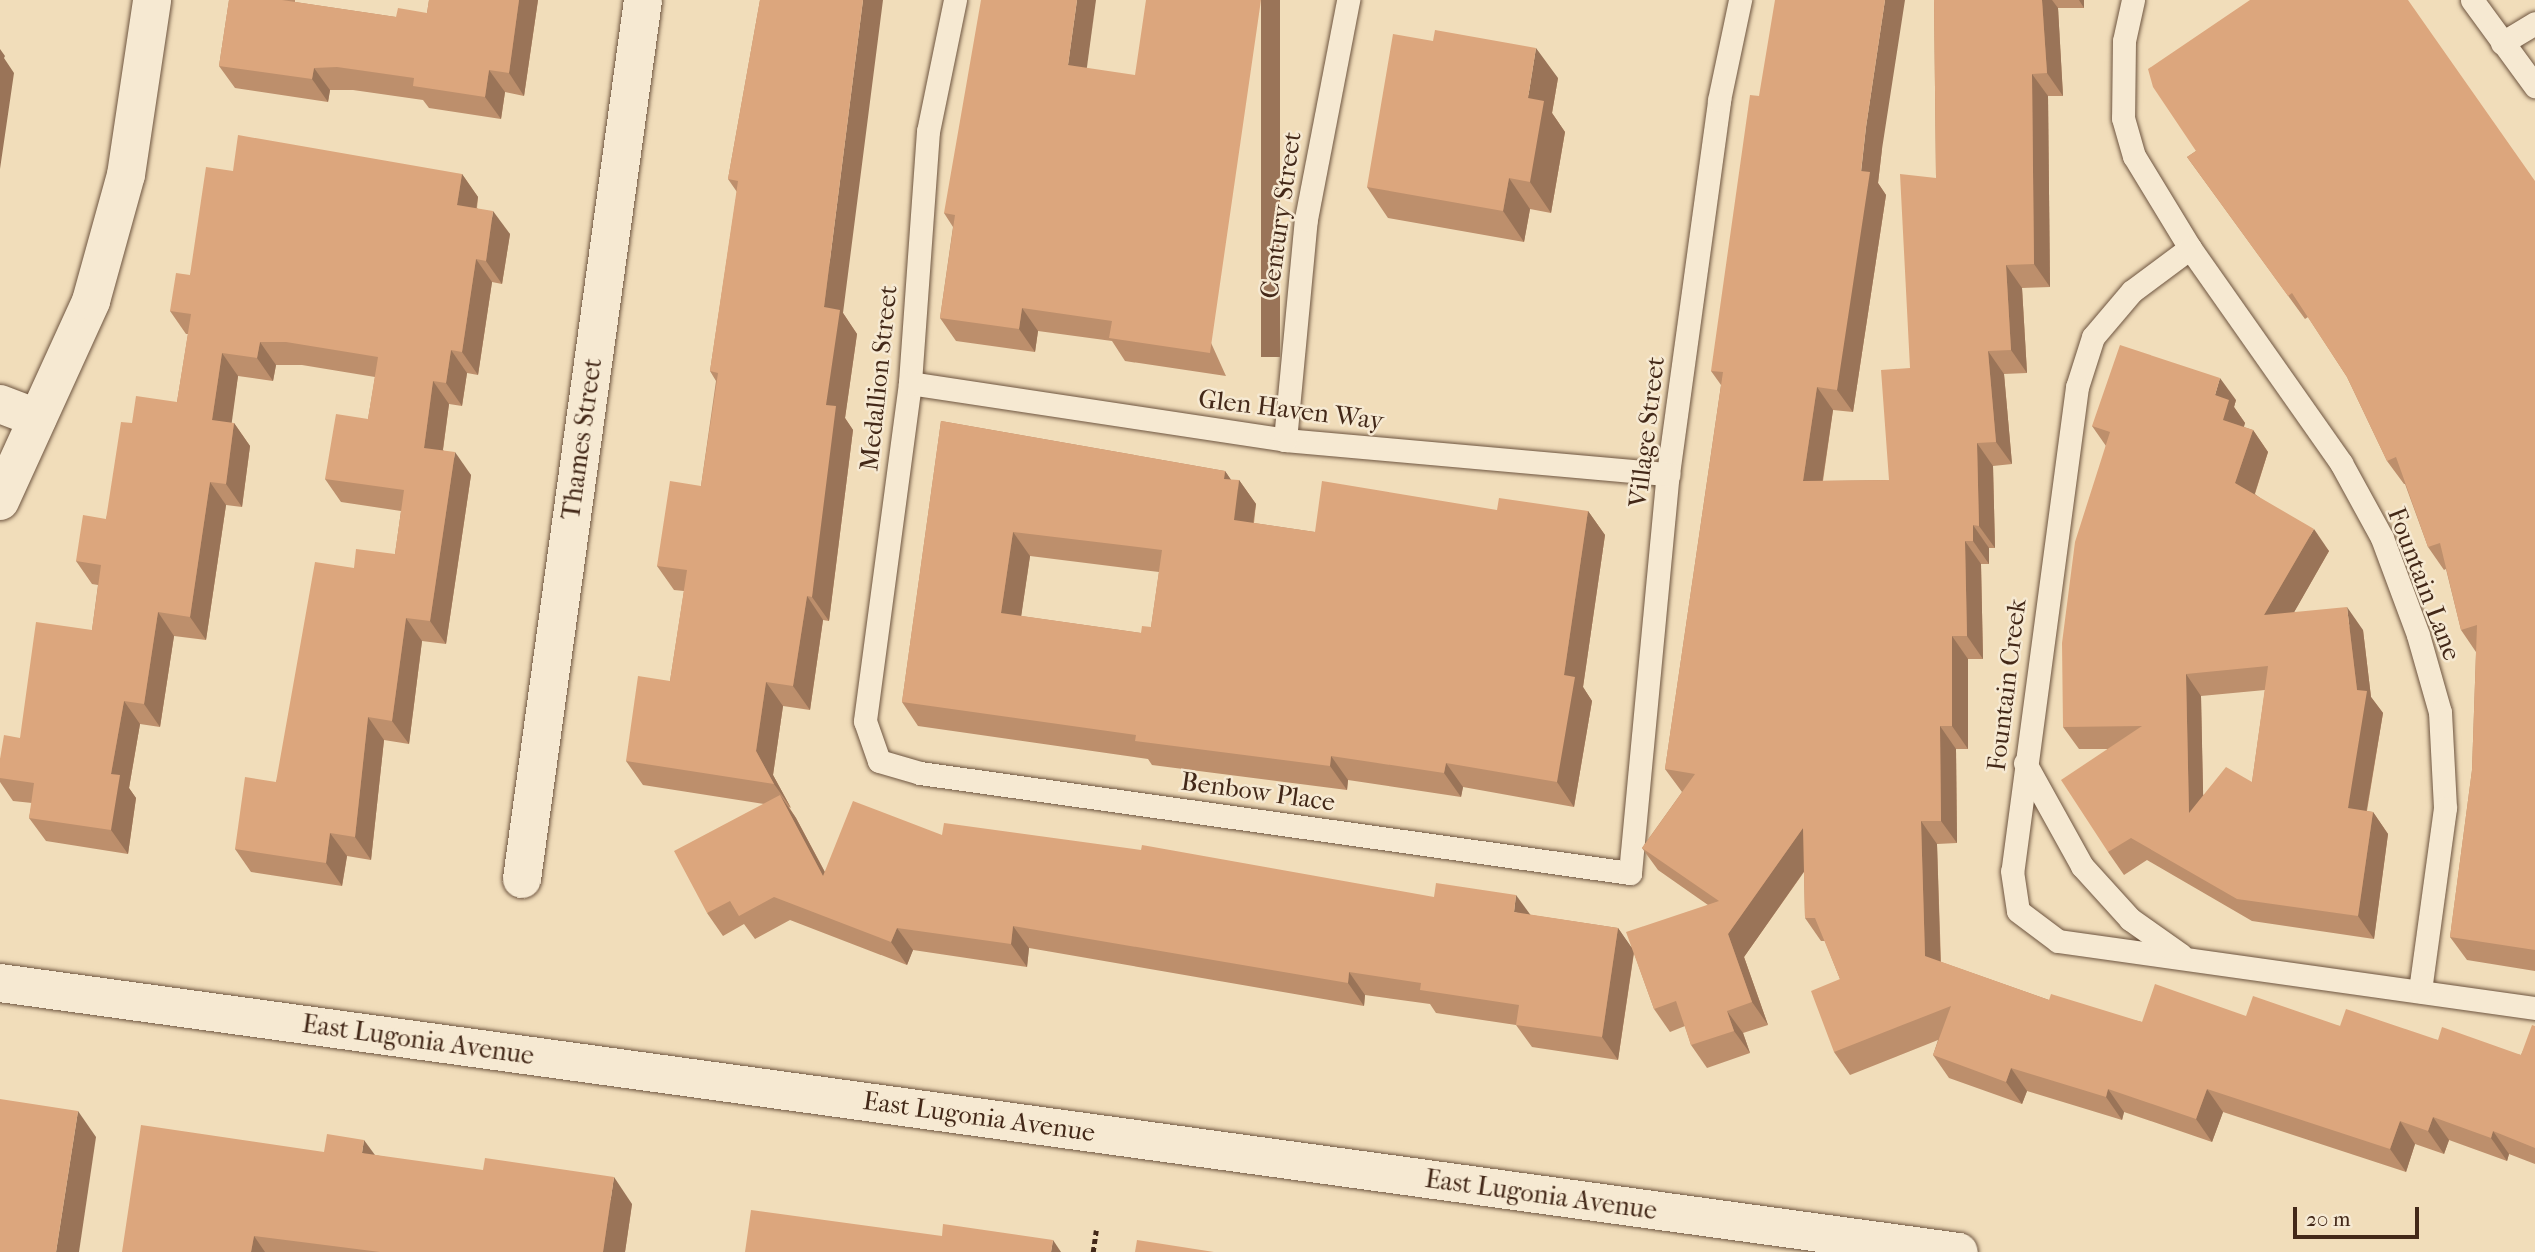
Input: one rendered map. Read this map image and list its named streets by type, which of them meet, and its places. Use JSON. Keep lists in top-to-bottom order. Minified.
{"streets":{"main road":["Thames Street","East Lugonia Avenue"],"lane":["Century Street","Medallion Street","Glen Haven Way","Village Street","Fountain Lane","Fountain Creek","Benbow Place"]},"crossings":[["Century Street","Glen Haven Way"],["Medallion Street","Glen Haven Way"],["Medallion Street","Benbow Place"],["Glen Haven Way","Village Street"],["Village Street","Benbow Place"],["Fountain Lane","Fountain Creek"]],"scale_bar":"20 m"}
